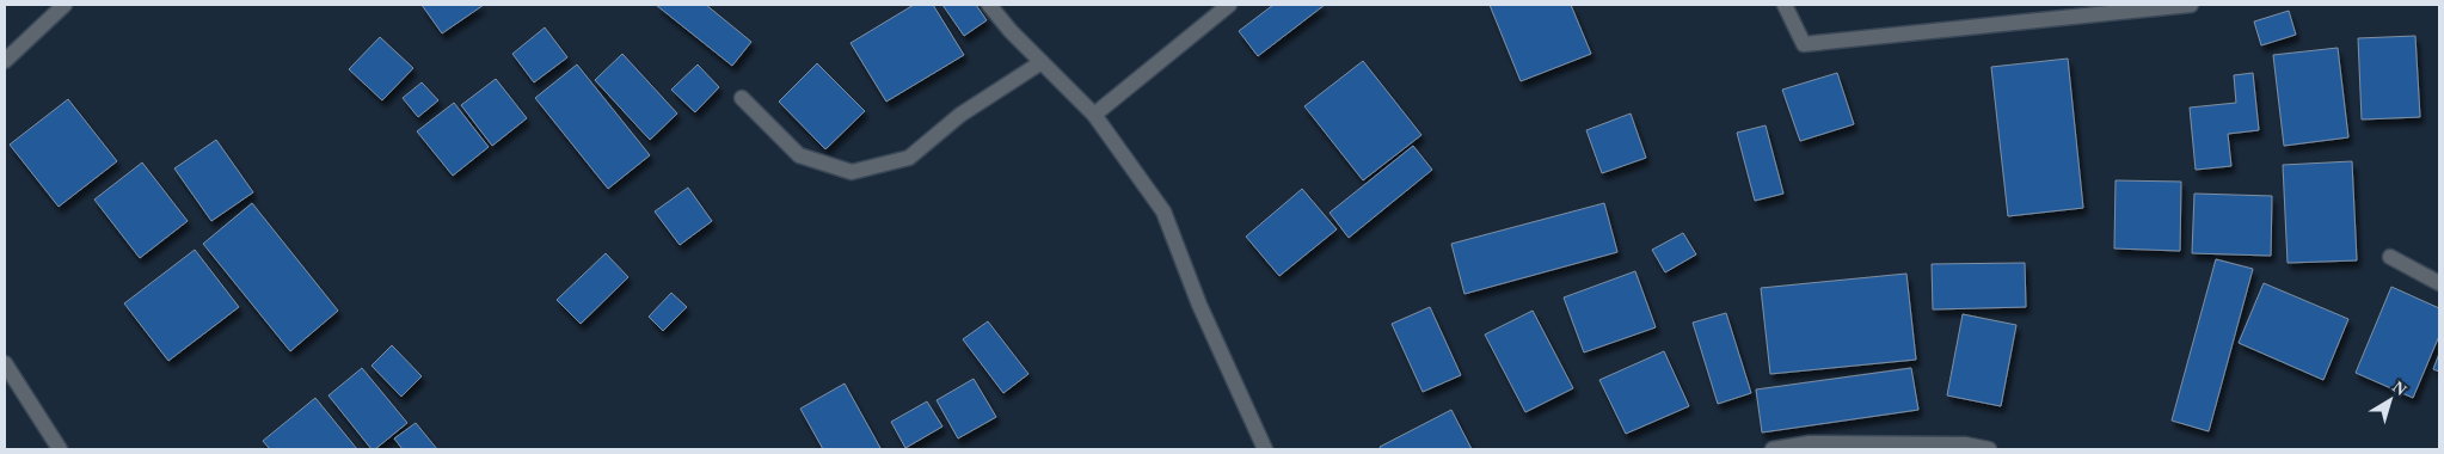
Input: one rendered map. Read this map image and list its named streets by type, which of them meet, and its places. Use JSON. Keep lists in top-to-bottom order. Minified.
{"north":"top right"}
